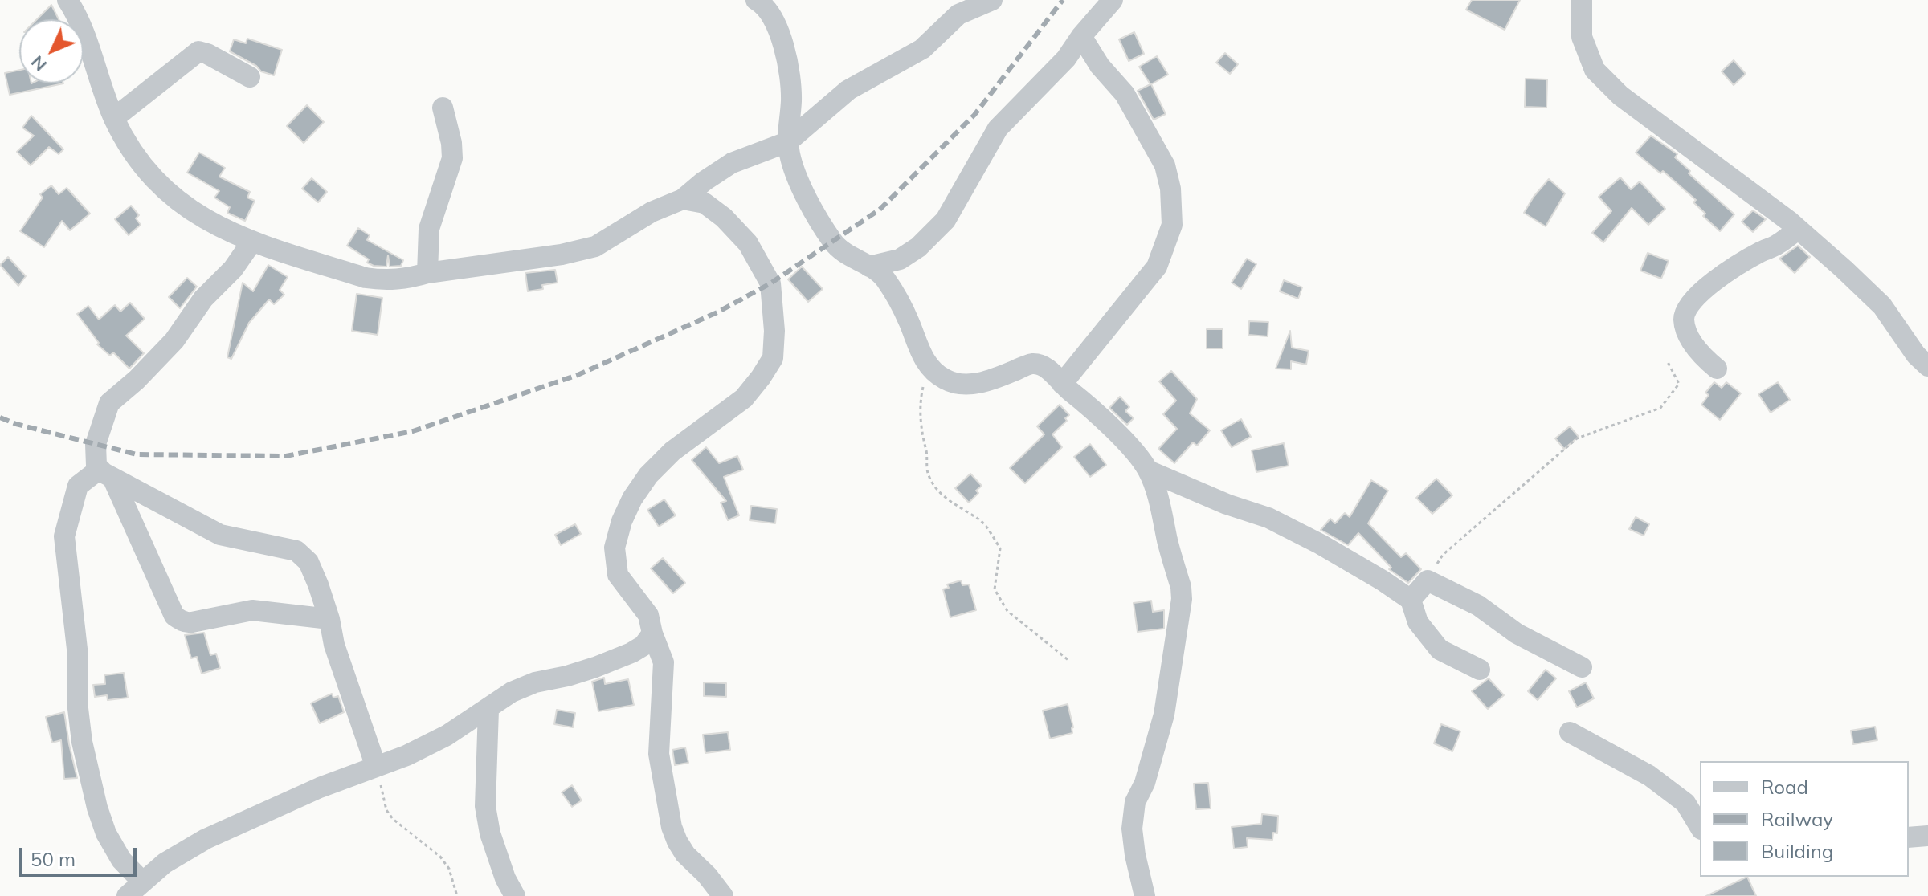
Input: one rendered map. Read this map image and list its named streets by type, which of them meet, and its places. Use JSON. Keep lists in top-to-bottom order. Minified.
{"legend":["Road","Railway","Building"],"scale_bar":"50 m","north":"bottom left"}
